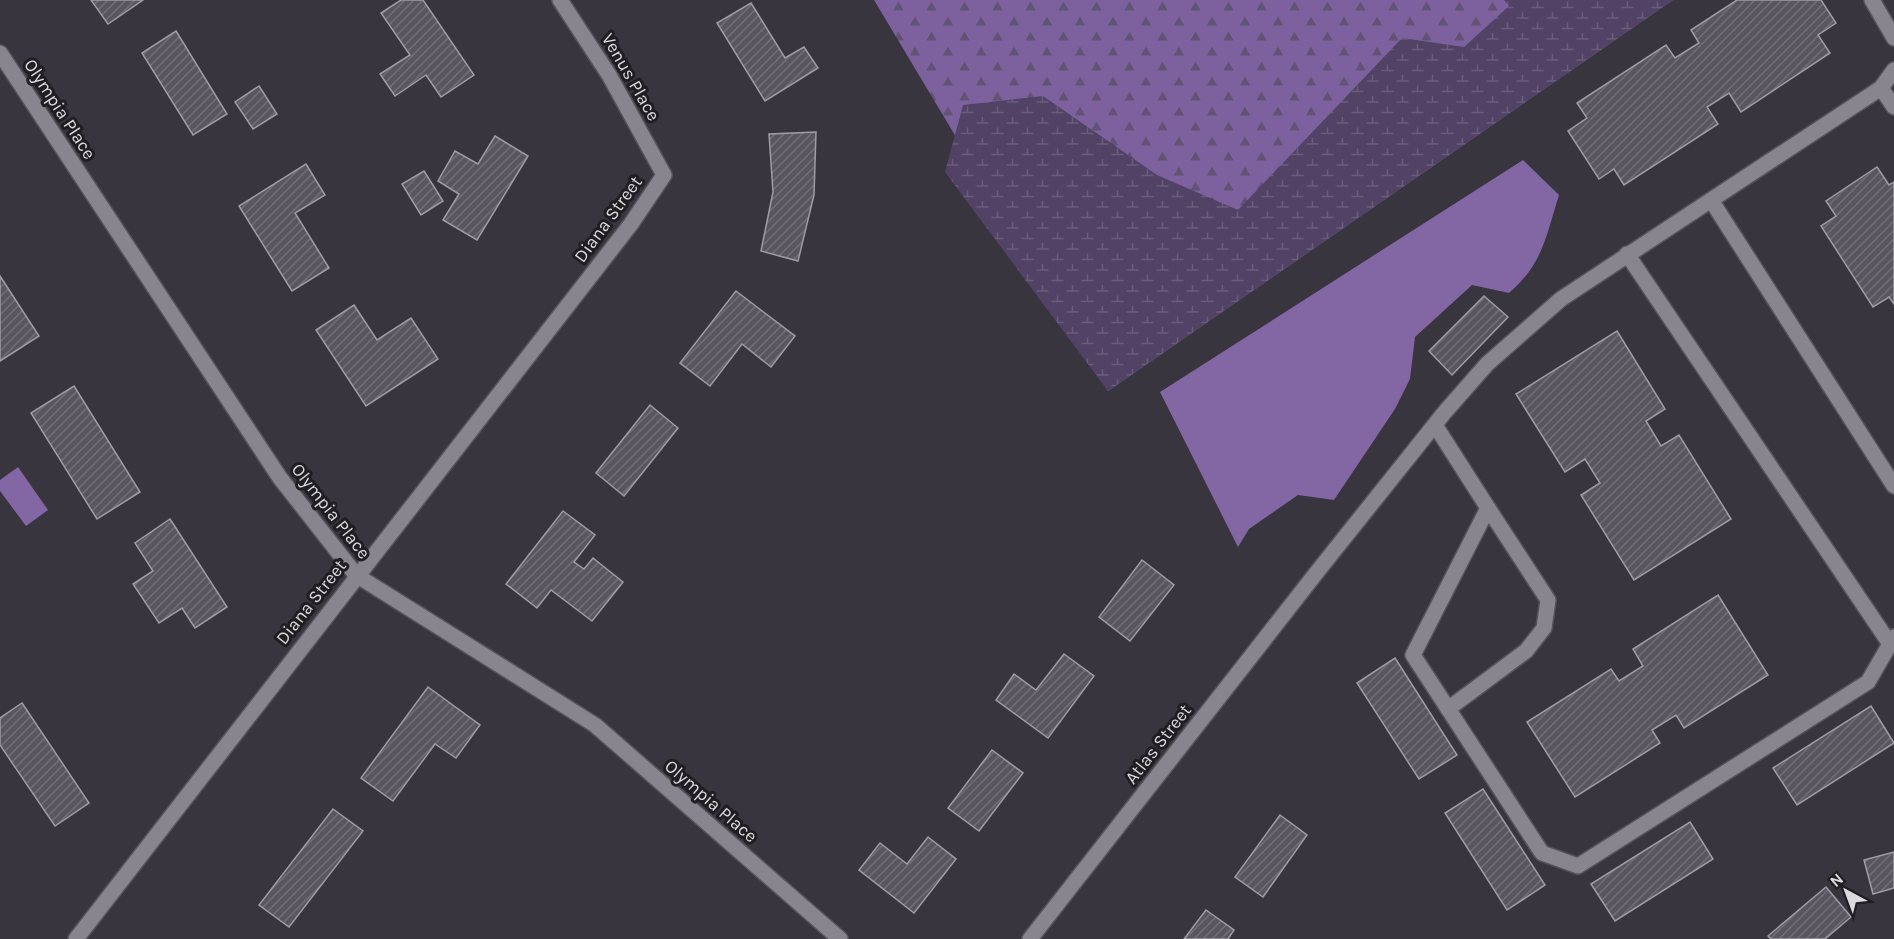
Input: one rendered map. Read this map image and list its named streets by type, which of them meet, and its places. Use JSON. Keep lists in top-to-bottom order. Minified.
{"streets":{"street":["Venus Place","Olympia Place","Diana Street","Atlas Street"]},"crossings":[["Venus Place","Diana Street"],["Olympia Place","Diana Street"]],"north":"top left"}
